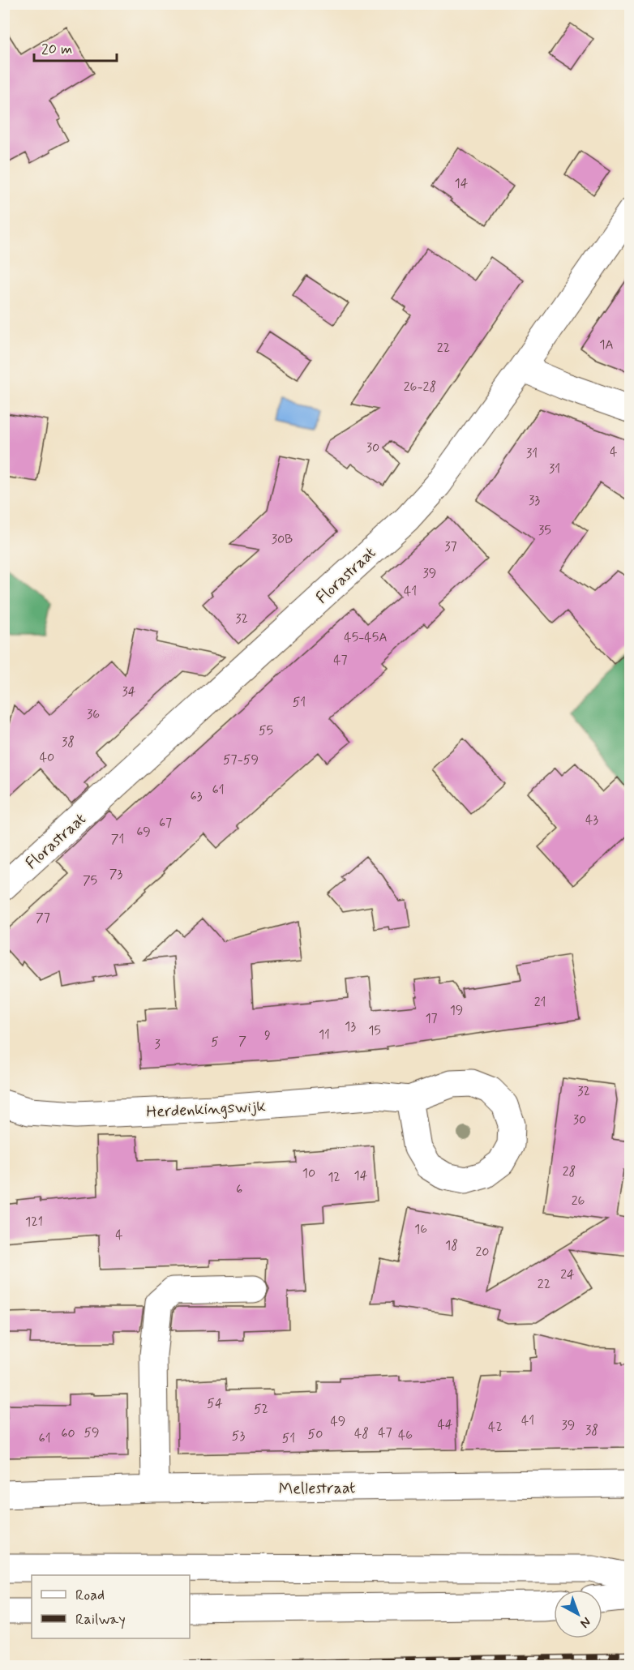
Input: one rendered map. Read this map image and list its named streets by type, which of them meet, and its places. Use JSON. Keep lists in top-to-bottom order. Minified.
{"streets":{"street":["Florastraat","Herdenkingswijk","Mellestraat"]},"house_numbers":["14","1A","22","26-28","30","4","31","31","33","35","30B","37","39","41","32","45-45A","47","34","51","36","55","38","40","57-59","61","63","43","67","69","71","73","75","77","21","19","17","13","15","11","9","7","5","3","32","30","28","10","14","12","6","26","121","16","4","18","20","24","22","54","52","41","49","44","39","42","38","59","47","60","48","50","46","53","61","51"],"legend":["Road","Railway"],"scale_bar":"20 m","north":"bottom right"}
